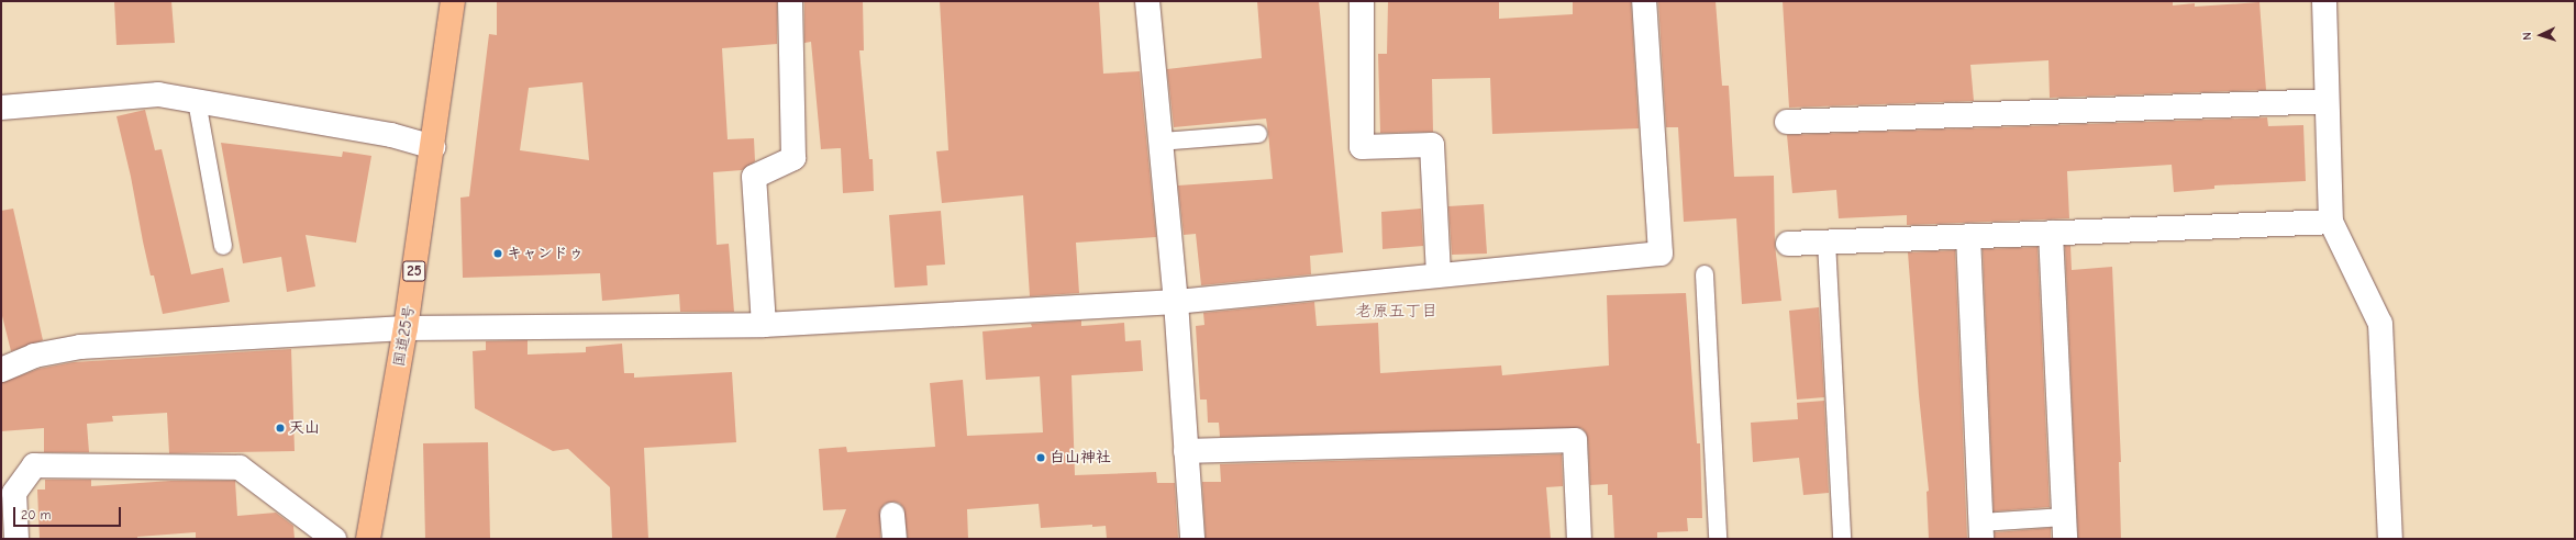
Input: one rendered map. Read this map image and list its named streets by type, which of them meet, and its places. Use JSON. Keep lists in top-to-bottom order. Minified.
{"streets":{"highway":["25","国道25号"]},"districts":["老原五丁目"],"places":["キャンドゥ","天山","白山神社"],"scale_bar":"20 m","north":"left"}
